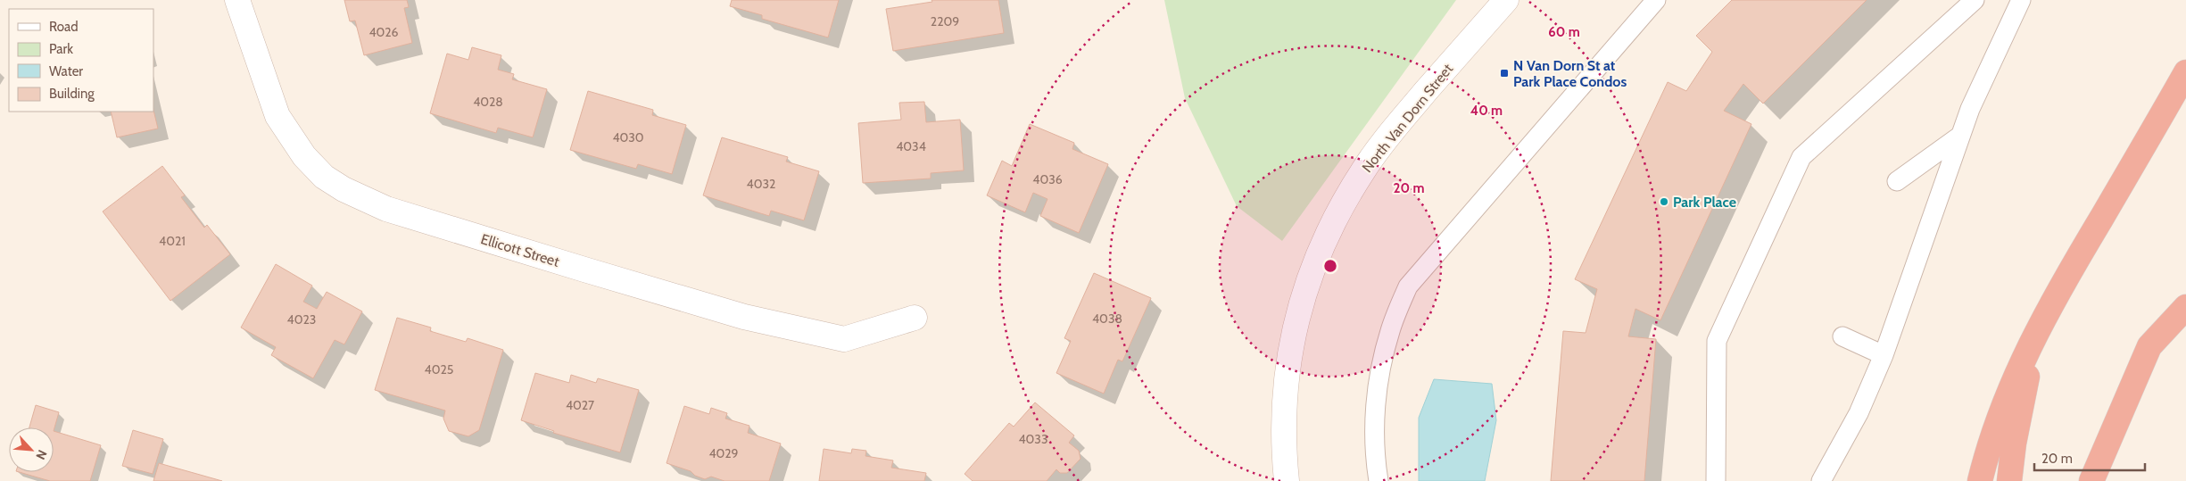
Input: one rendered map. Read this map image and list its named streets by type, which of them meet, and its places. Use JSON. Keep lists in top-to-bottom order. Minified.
{"streets":{"street":["North Van Dorn Street","Ellicott Street"]},"places":{"transit":["N Van Dorn St at Park Place Condos"],"other":["Park Place"]},"house_numbers":["2209","4026","4028","4030","4034","4036","4032","4021","4038","4023","4025","4027","4033","4029"],"legend":["Road","Park","Water","Building"],"scale_bar":"20 m","north":"bottom right","rings":["60 m","40 m","20 m"]}
